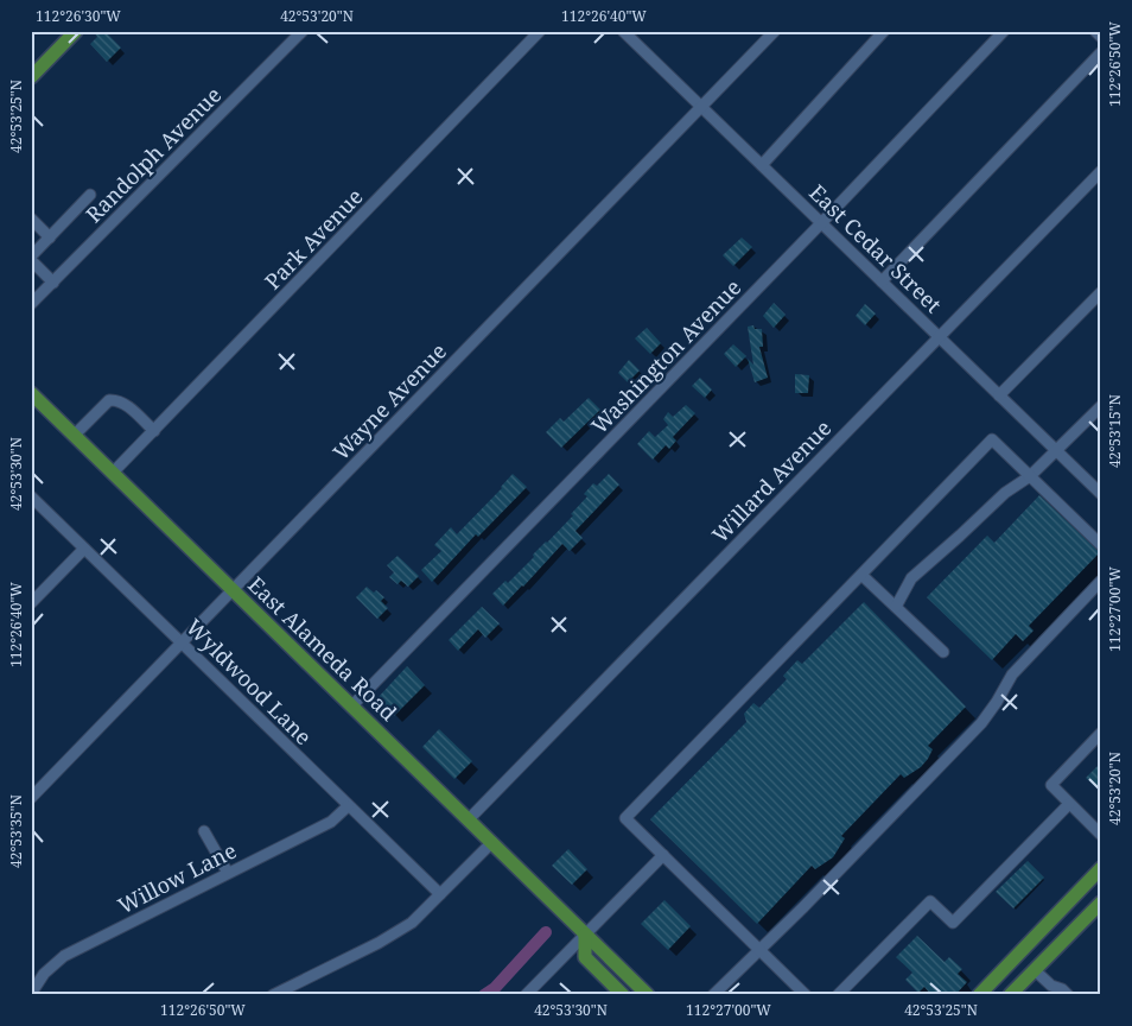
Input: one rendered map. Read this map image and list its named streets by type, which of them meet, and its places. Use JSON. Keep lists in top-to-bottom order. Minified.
{"streets":{"main road":["East Alameda Road"],"street":["Randolph Avenue","Park Avenue","East Cedar Street","Washington Avenue","Wayne Avenue","Willard Avenue","Wyldwood Lane","Willow Lane"]},"crossings":[["Park Avenue","East Alameda Road"],["East Cedar Street","Washington Avenue"],["East Cedar Street","Wayne Avenue"],["East Cedar Street","Willard Avenue"],["Washington Avenue","East Alameda Road"],["Wayne Avenue","East Alameda Road"],["Wayne Avenue","Wyldwood Lane"],["Willard Avenue","East Alameda Road"],["Wyldwood Lane","Willow Lane"]],"coordinates":["112°26'30\"W","42°53'20\"N","112°26'40\"W","112°26'50\"W","42°53'25\"N","42°53'15\"N","42°53'30\"N","112°27'00\"W","42°53'35\"N"]}
